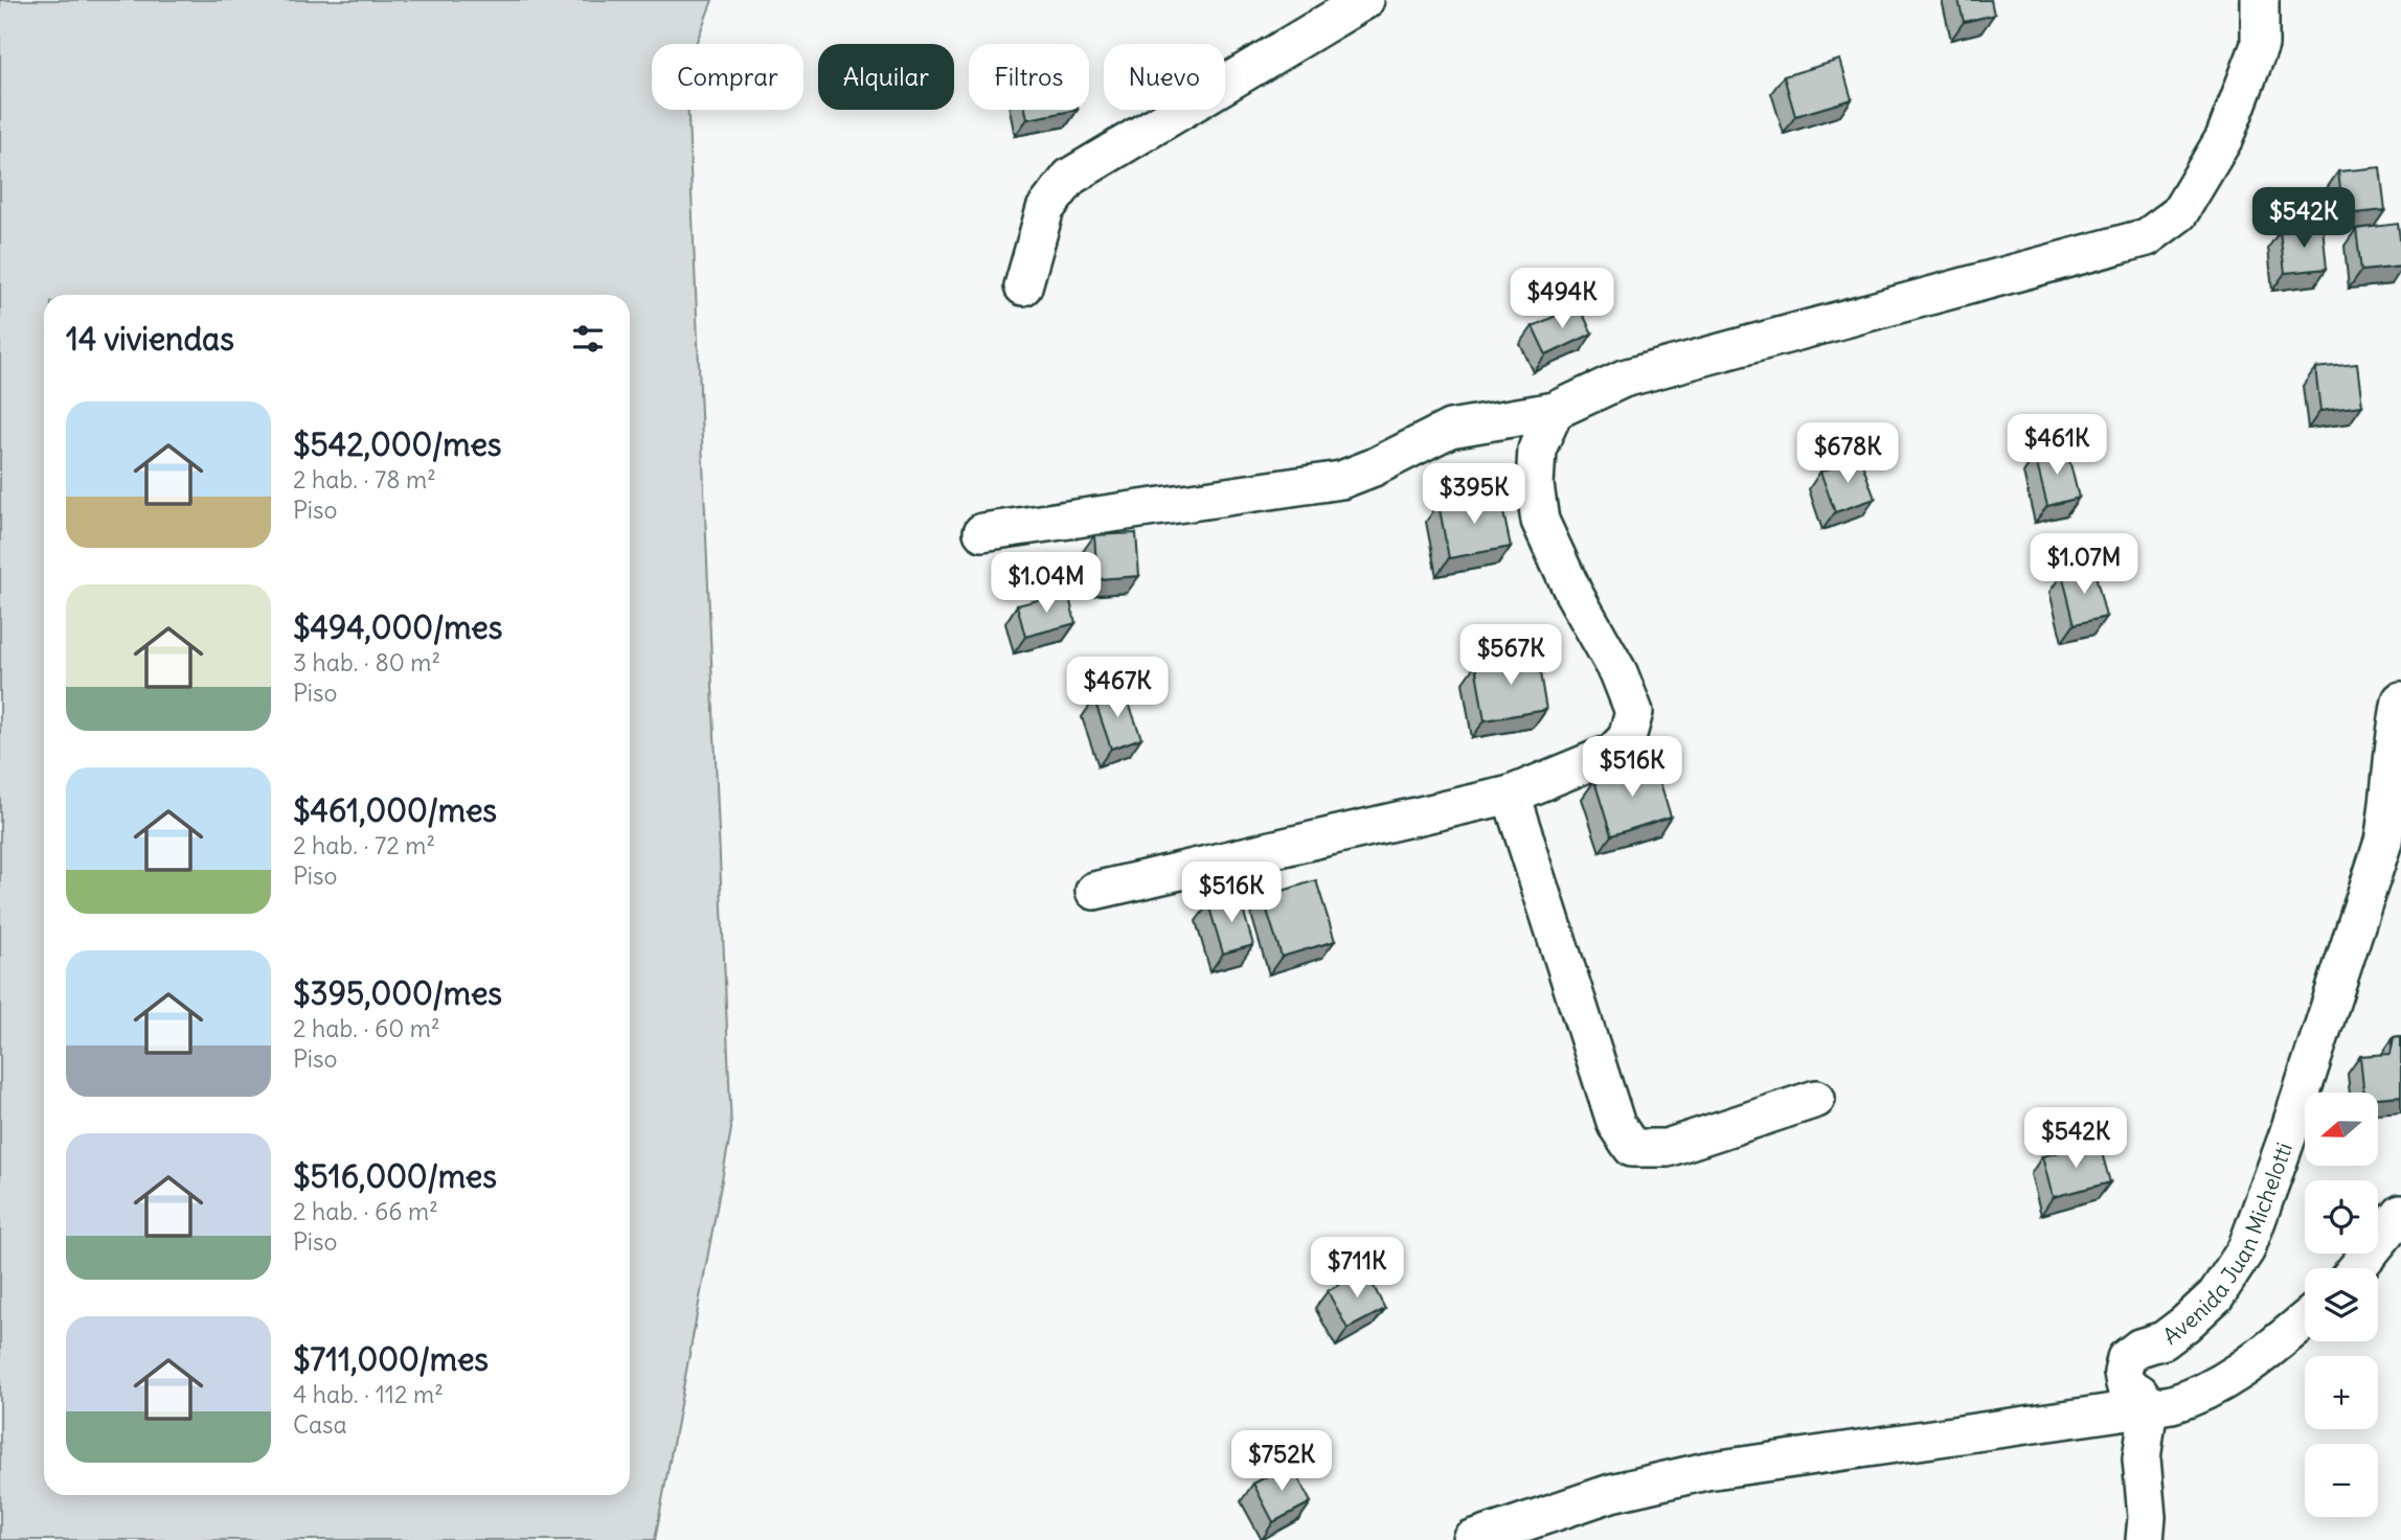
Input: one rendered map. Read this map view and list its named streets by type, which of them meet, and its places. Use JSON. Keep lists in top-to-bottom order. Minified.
{"streets":{"street":["Avenida Juan Michelotti"]},"north":"left","page":{"chip":["Comprar","Alquilar","Filtros","Nuevo"],"price":["$542K","$494K","$461K","$678K","$395K","$1.07M","$1.04M","$567K","$467K","$516K","$516K","$542K","$711K","$752K"],"heading":"14 viviendas","list":[{"name":"$542,000/mes","note":"2 hab. · 78 m² · Piso"},{"name":"$494,000/mes","note":"3 hab. · 80 m² · Piso"},{"name":"$461,000/mes","note":"2 hab. · 72 m² · Piso"},{"name":"$395,000/mes","note":"2 hab. · 60 m² · Piso"},{"name":"$516,000/mes","note":"2 hab. · 66 m² · Piso"},{"name":"$711,000/mes","note":"4 hab. · 112 m² · Casa"}],"map_buttons":["+","−"]}}
